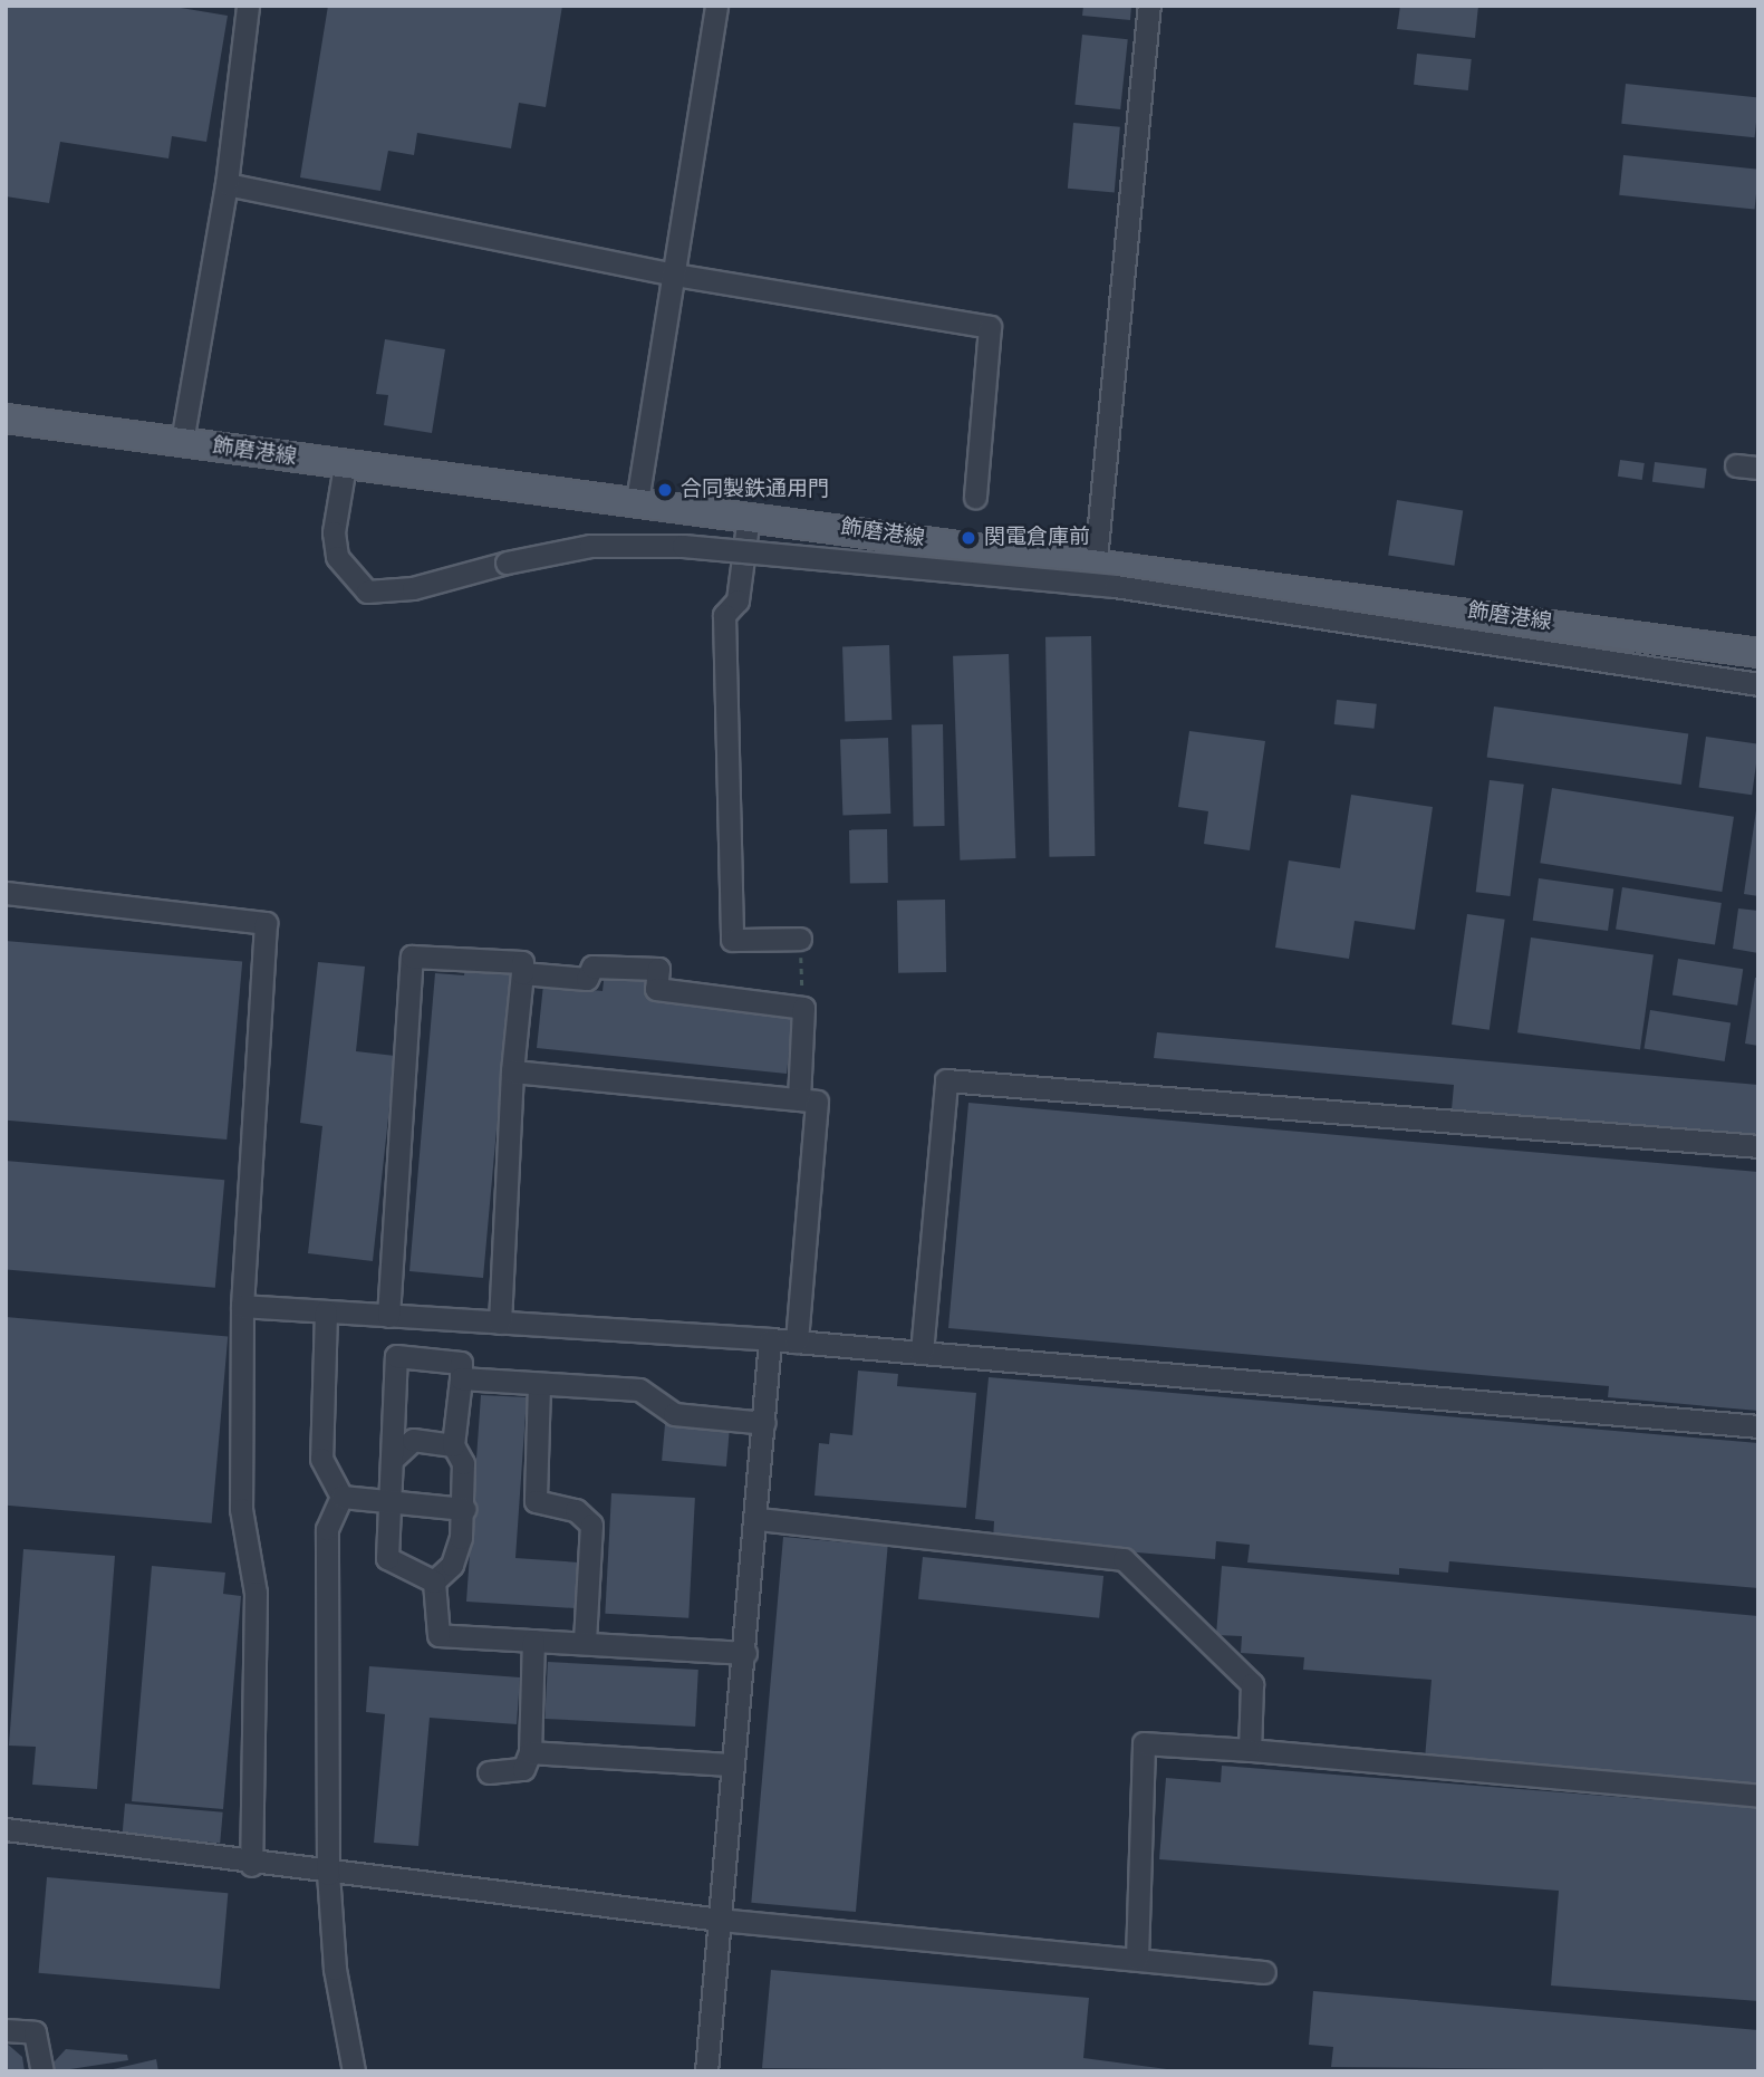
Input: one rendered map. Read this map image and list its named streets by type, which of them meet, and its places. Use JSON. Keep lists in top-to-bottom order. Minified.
{"streets":{"main road":["飾磨港線"]},"places":["合同製鉄通用門","関電倉庫前"]}
